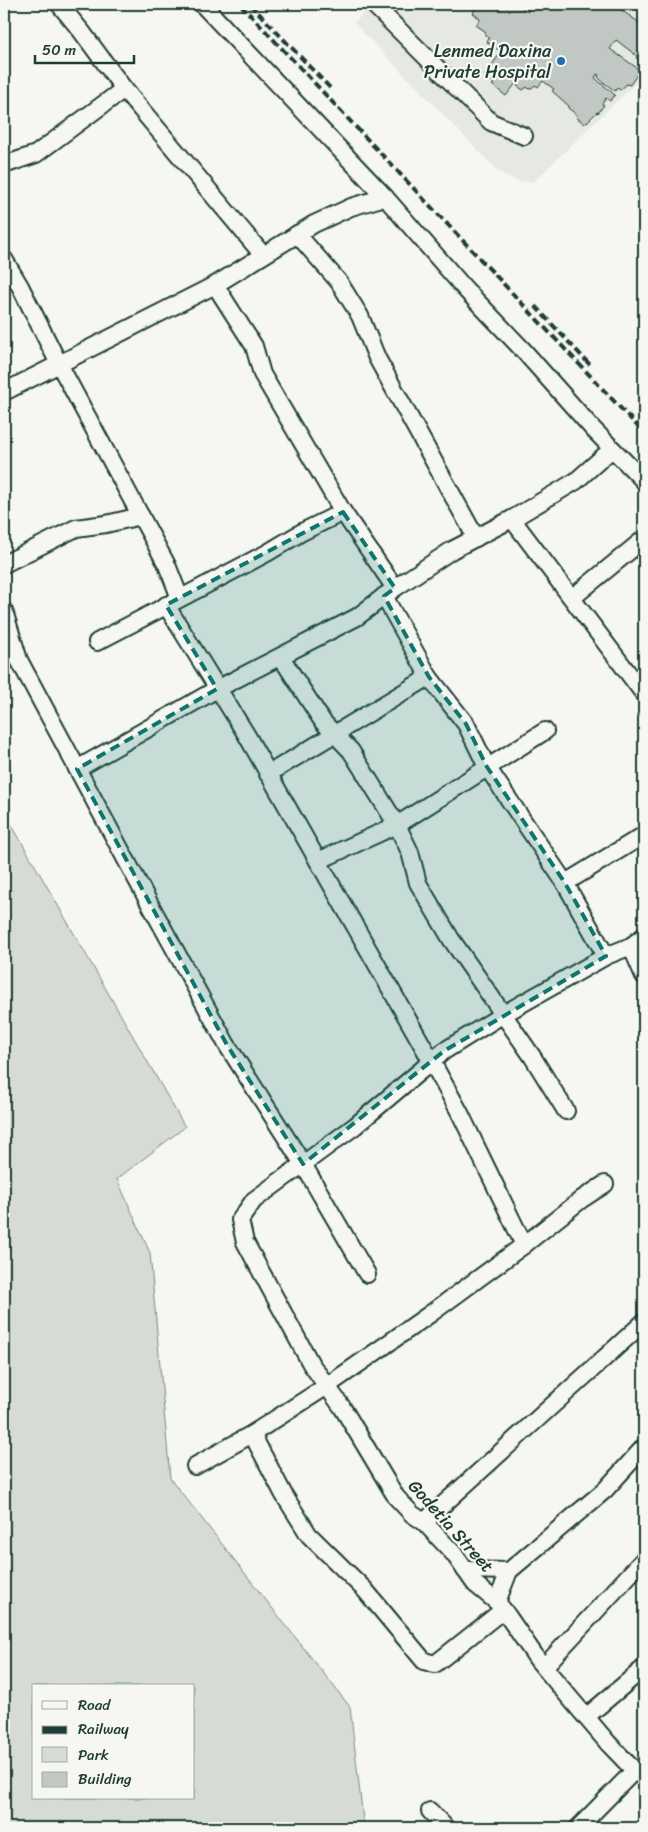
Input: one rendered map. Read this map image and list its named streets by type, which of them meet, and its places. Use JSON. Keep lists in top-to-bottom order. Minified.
{"streets":{"street":["Godetia Street"]},"places":["Lenmed Daxina Private Hospital"],"legend":["Road","Railway","Park","Building"],"scale_bar":"50 m"}
